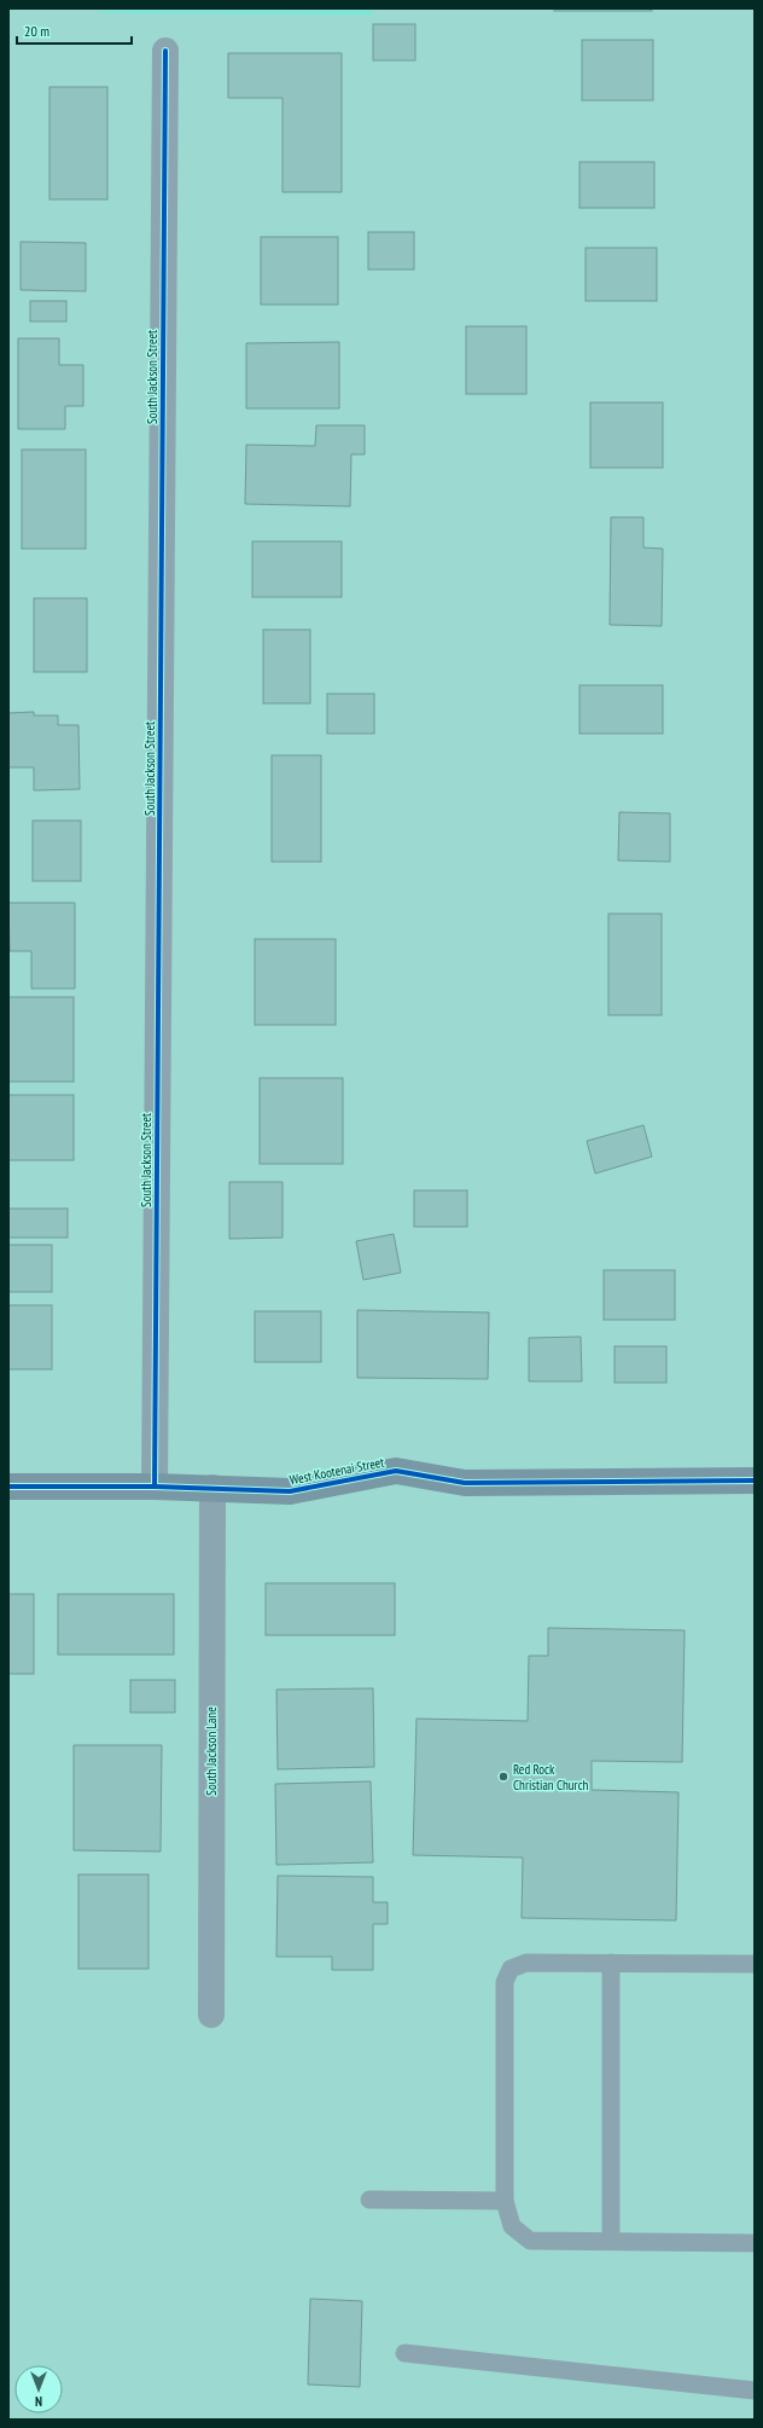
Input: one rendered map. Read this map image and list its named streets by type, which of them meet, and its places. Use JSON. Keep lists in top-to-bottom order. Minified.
{"streets":{"street":["South Jackson Street","West Kootenai Street","South Jackson Lane"]},"crossings":[["South Jackson Street","West Kootenai Street"],["West Kootenai Street","South Jackson Lane"]],"places":["Red Rock Christian Church"],"scale_bar":"20 m","north":"bottom"}
